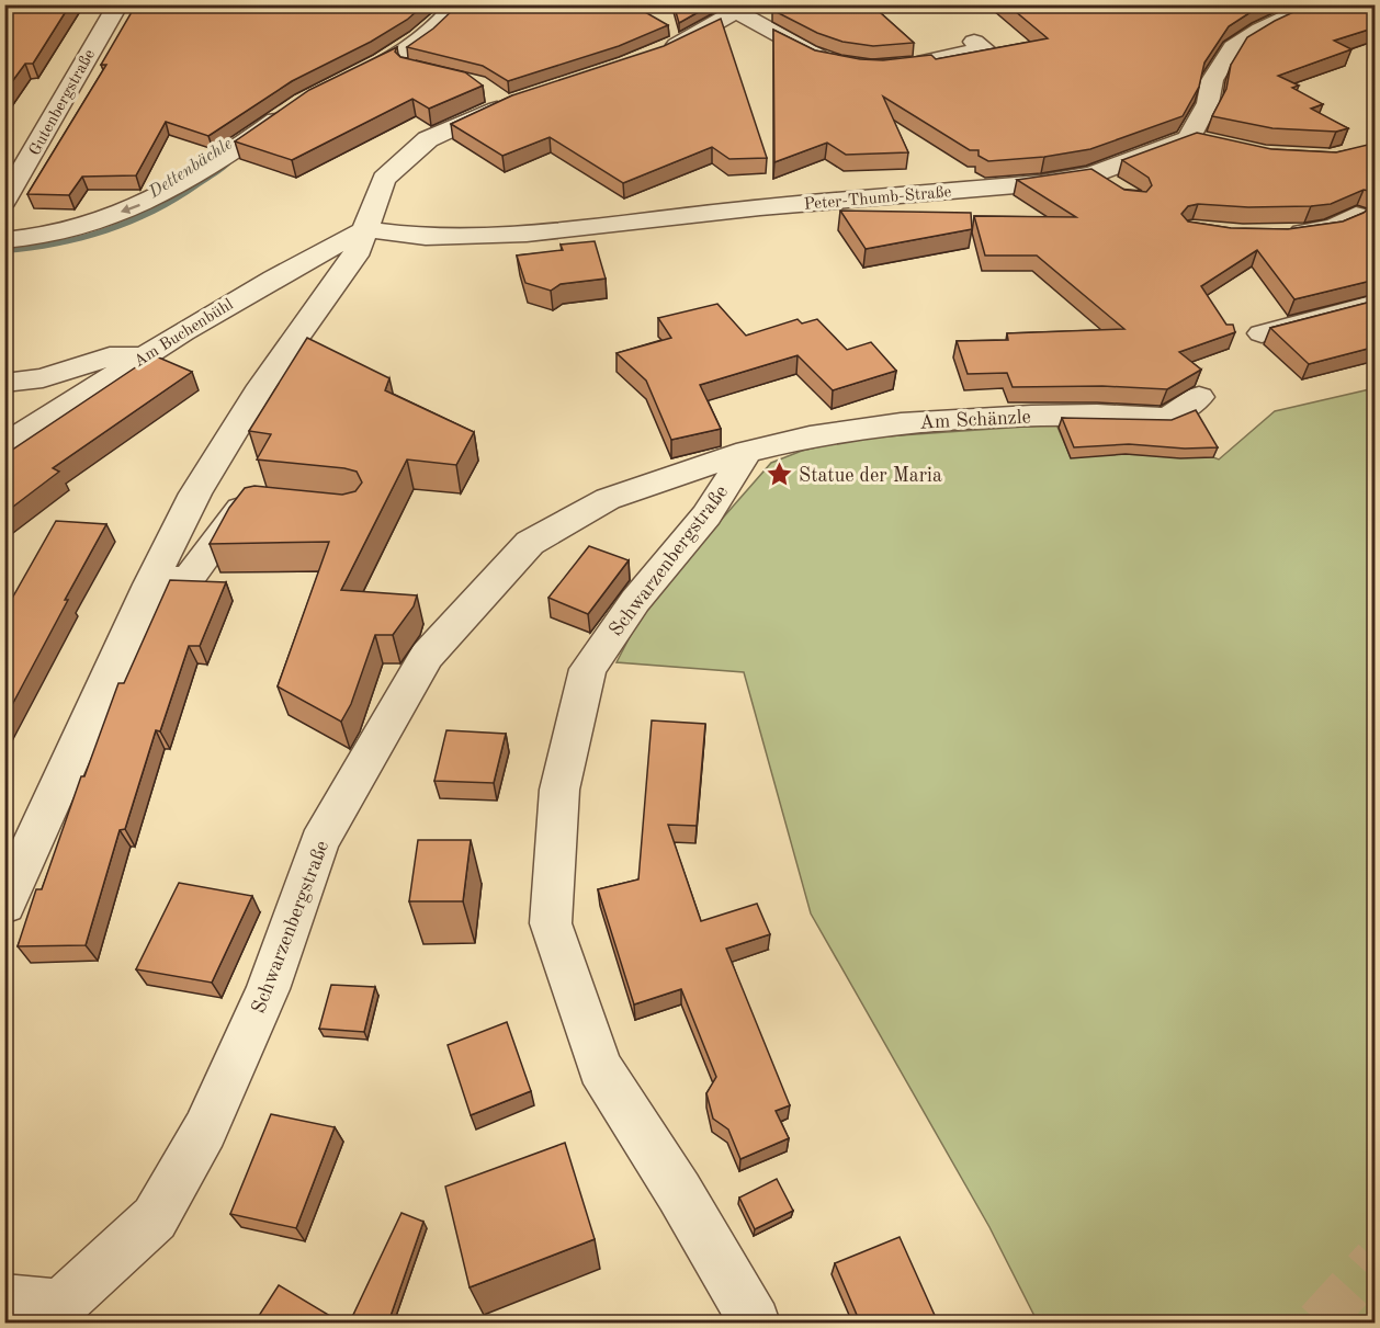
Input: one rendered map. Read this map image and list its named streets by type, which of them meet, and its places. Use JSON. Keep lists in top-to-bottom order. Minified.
{"streets":{"street":["Gutenbergstraße","Peter-Thumb-Straße","Am Buchenbühl","Am Schänzle","Schwarzenbergstraße"]},"crossings":[["Peter-Thumb-Straße","Am Buchenbühl"],["Am Schänzle","Schwarzenbergstraße"]],"water":["Dettenbächle"],"places":{"place":["Statue der Maria"]}}
